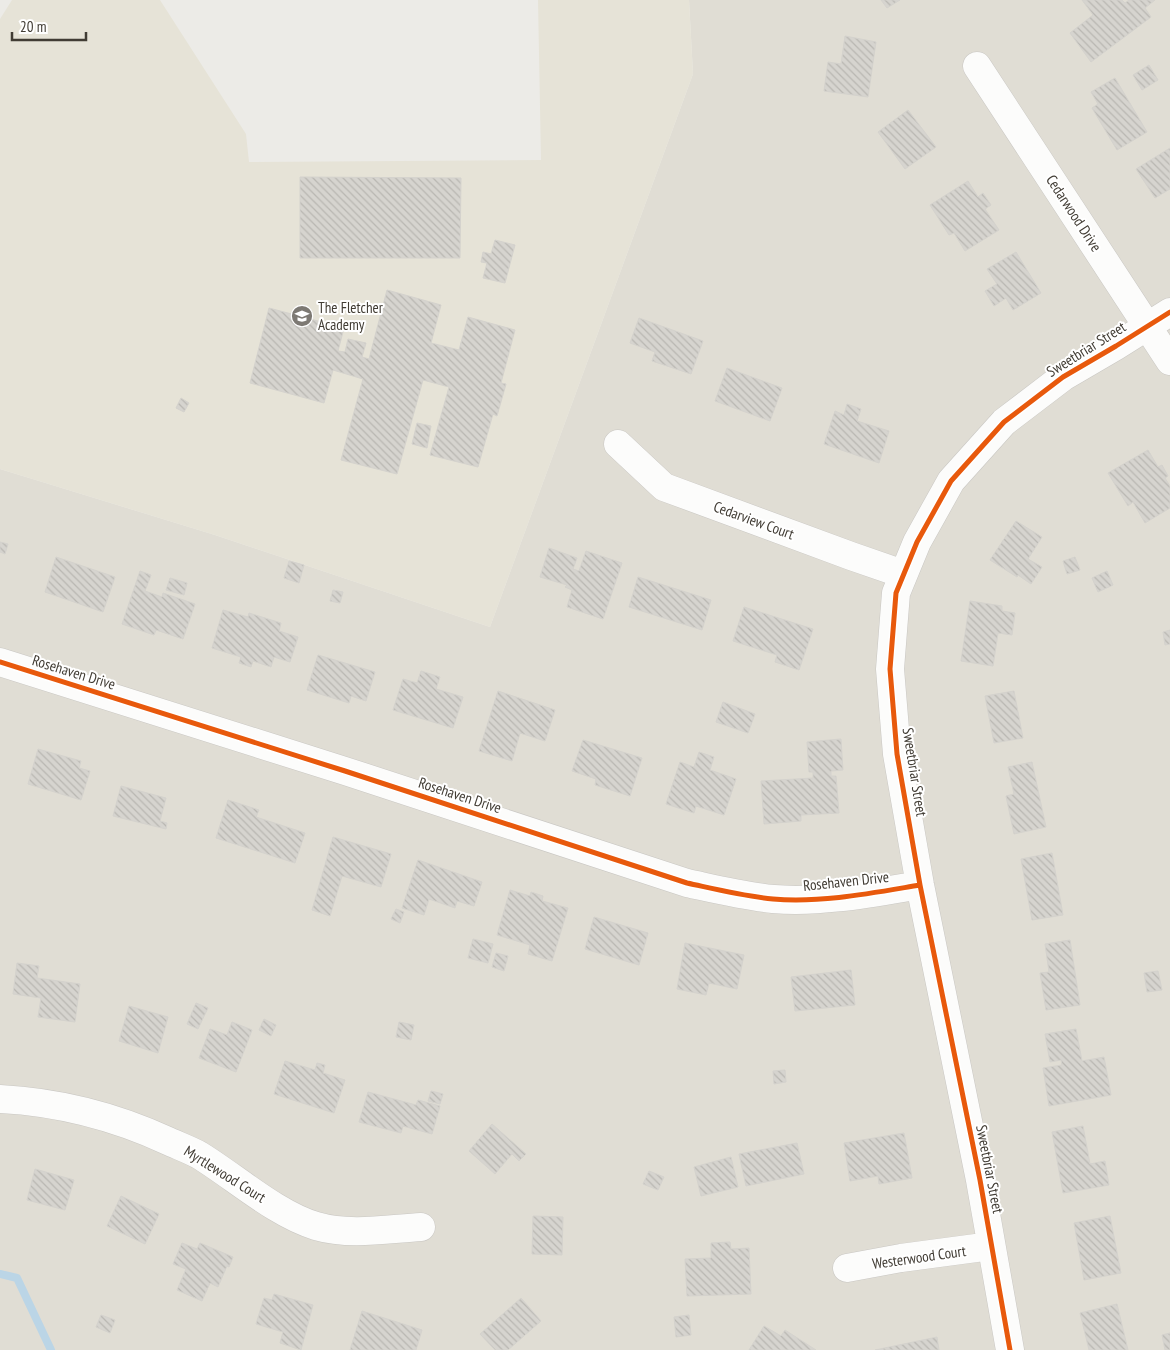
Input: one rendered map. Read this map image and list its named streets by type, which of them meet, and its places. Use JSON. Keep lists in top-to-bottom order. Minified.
{"streets":{"street":["Cedarwood Drive","Sweetbriar Street","Cedarview Court","Rosehaven Drive","Myrtlewood Court","Westerwood Court"]},"crossings":[["Cedarwood Drive","Sweetbriar Street"],["Sweetbriar Street","Cedarview Court"],["Sweetbriar Street","Rosehaven Drive"],["Sweetbriar Street","Westerwood Court"]],"places":{"school or university":["The Fletcher Academy"]},"scale_bar":"20 m"}
